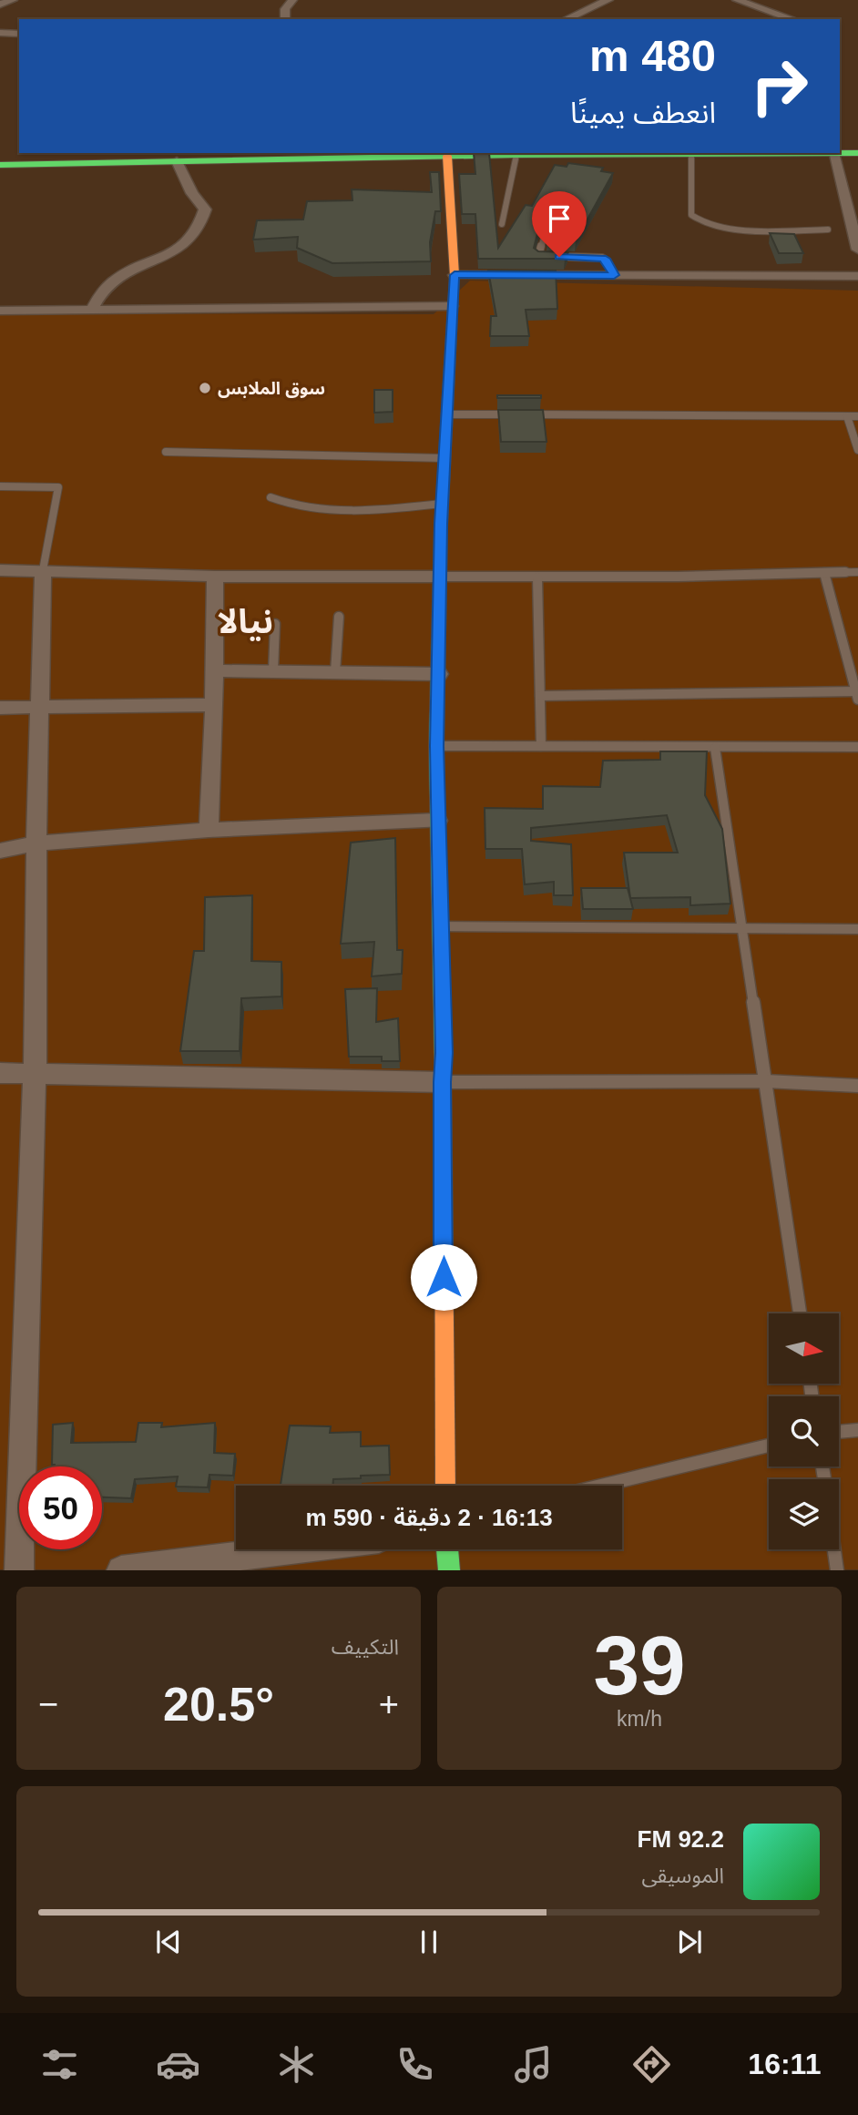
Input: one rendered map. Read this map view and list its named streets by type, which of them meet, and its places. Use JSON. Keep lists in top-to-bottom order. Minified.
{"districts":["نيالا"],"places":["سوق الملابس"],"north":"right","page":{"turn":["480 m","انعطف يمينًا"],"limit":"50","trip":"16:13 · 2 دقيقة · 590 m","tile":[["39","km/h"],"التكييف"],"heat":["−","20.5°","+"],"song":["92.2 FM","الموسيقى"],"tabs":"16:11"}}
